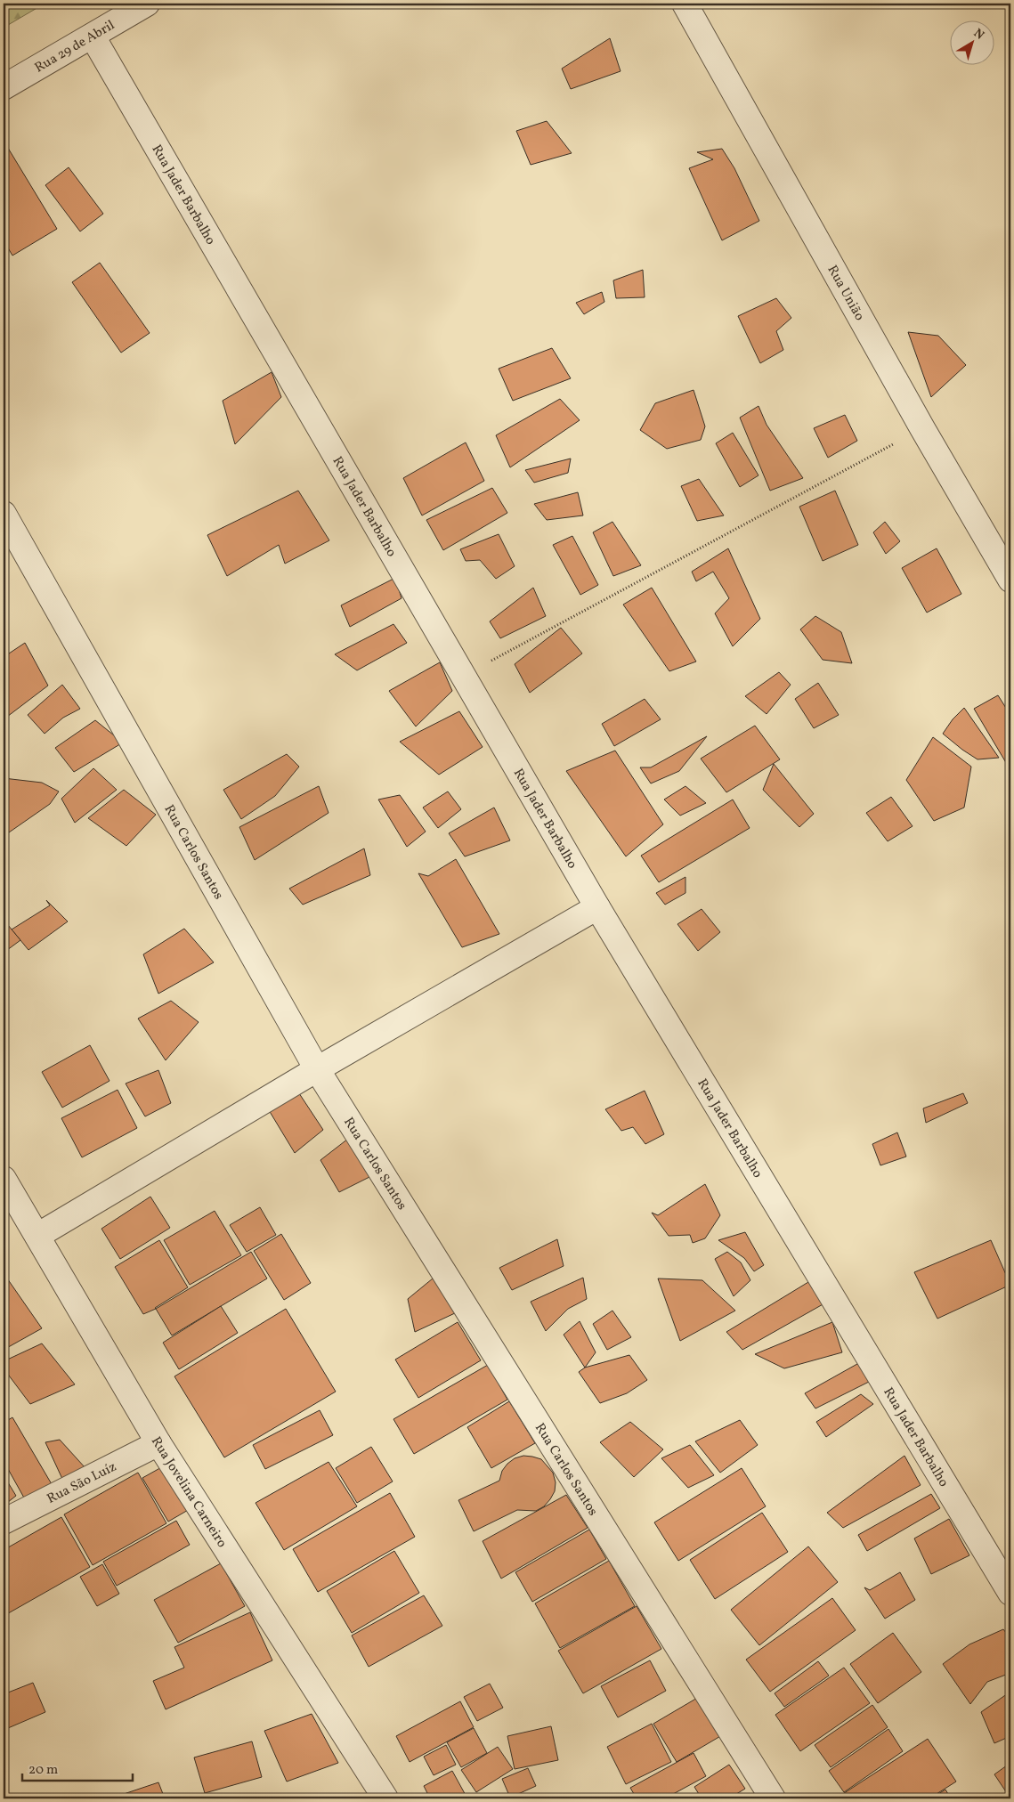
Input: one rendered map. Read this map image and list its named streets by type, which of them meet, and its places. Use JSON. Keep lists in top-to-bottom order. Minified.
{"streets":{"street":["Rua 29 de Abril","Rua Jader Barbalho","Rua União","Rua Carlos Santos","Rua São Luíz","Rua Jovelina Carneiro"]},"crossings":[["Rua 29 de Abril","Rua Jader Barbalho"],["Rua São Luíz","Rua Jovelina Carneiro"]],"scale_bar":"20 m","north":"top right"}
